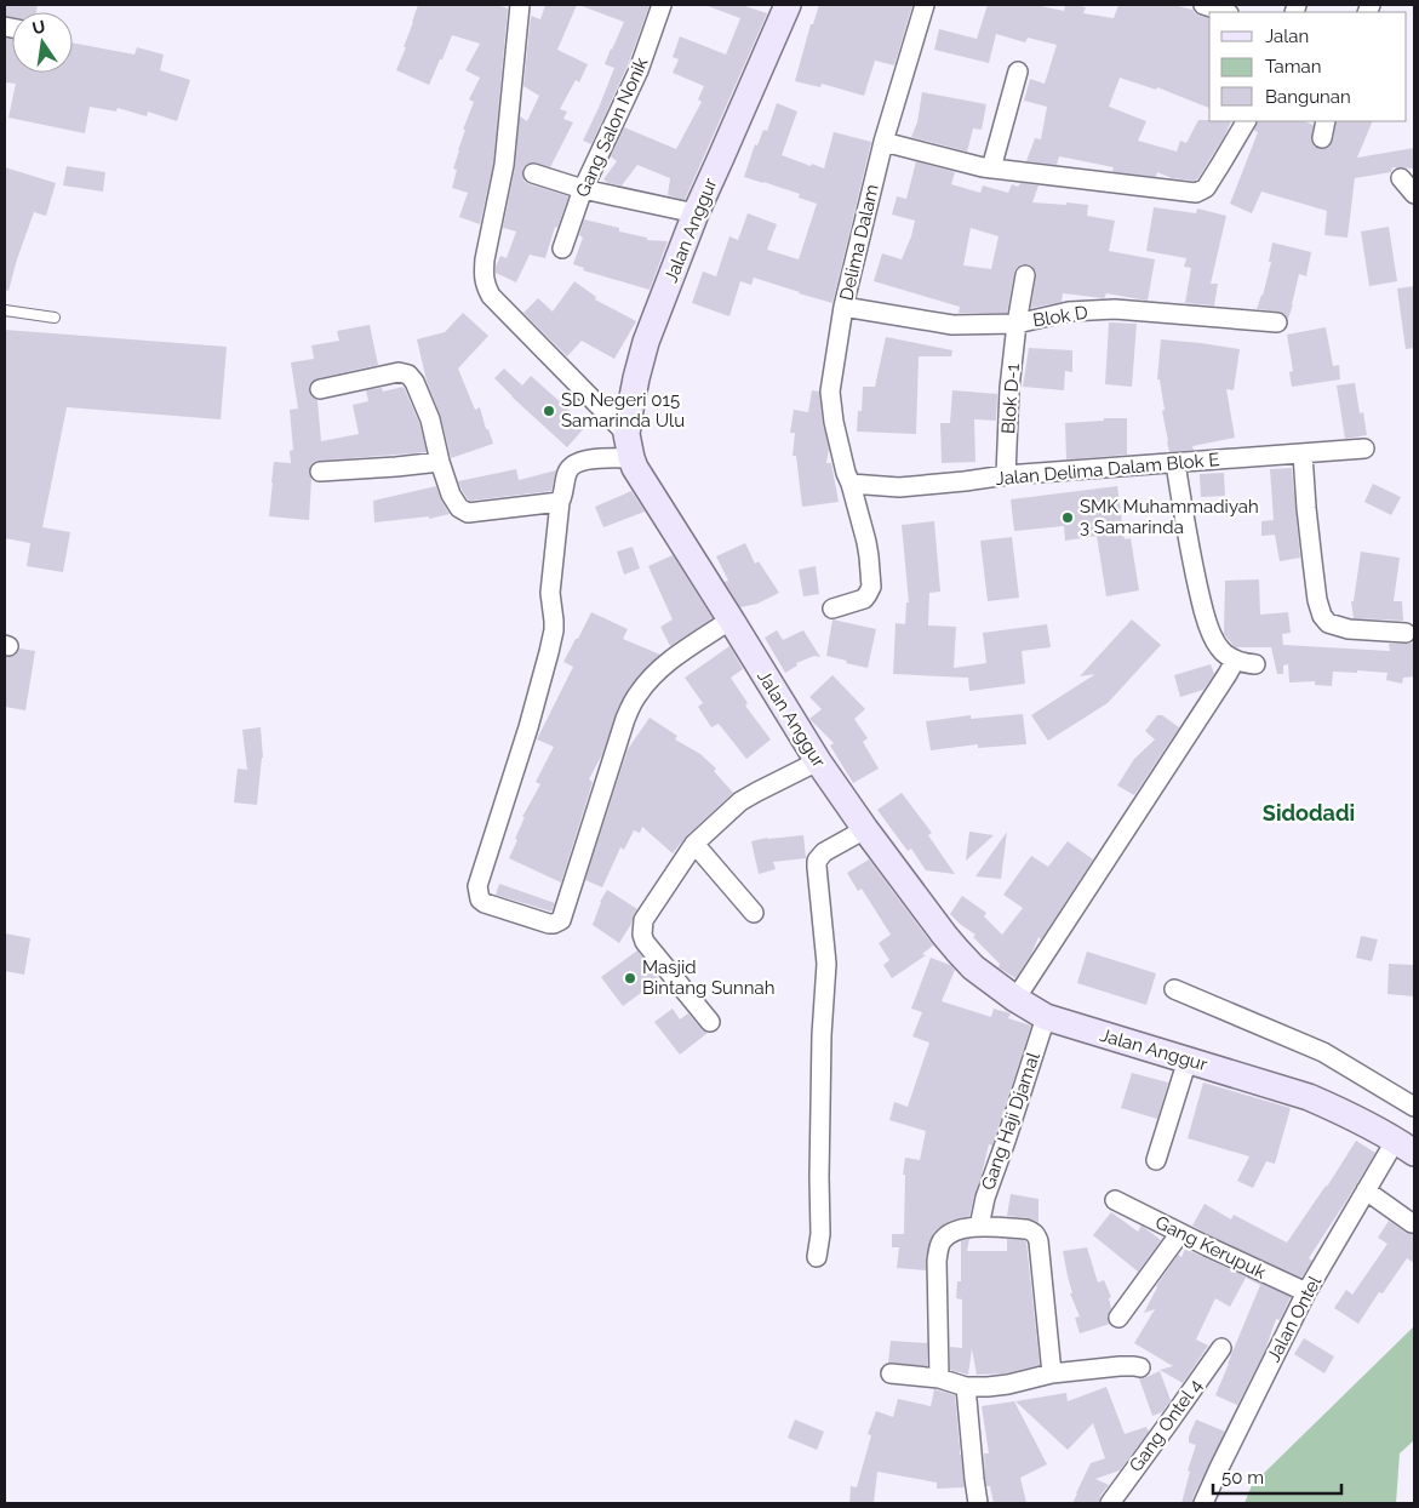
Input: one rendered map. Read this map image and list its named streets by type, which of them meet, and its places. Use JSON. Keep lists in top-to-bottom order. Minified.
{"streets":{"street":["Gang Salon Nonik","Jalan Anggur","Delima Dalam","Blok D","Blok D-1","Jalan Delima Dalam Blok E","Gang Haji Djamal","Gang Kerupuk","Jalan Ontel","Gang Ontel 4"]},"crossings":[["Jalan Anggur","Gang Haji Djamal"],["Jalan Anggur","Jalan Ontel"],["Delima Dalam","Blok D"],["Delima Dalam","Jalan Delima Dalam Blok E"],["Blok D","Blok D-1"],["Blok D-1","Jalan Delima Dalam Blok E"],["Gang Kerupuk","Jalan Ontel"]],"districts":["Sidodadi"],"places":["SD Negeri 015 Samarinda Ulu","SMK Muhammadiyah 3 Samarinda","Masjid Bintang Sunnah"],"legend":["Jalan","Taman","Bangunan"],"scale_bar":"50 m","north":"top"}
